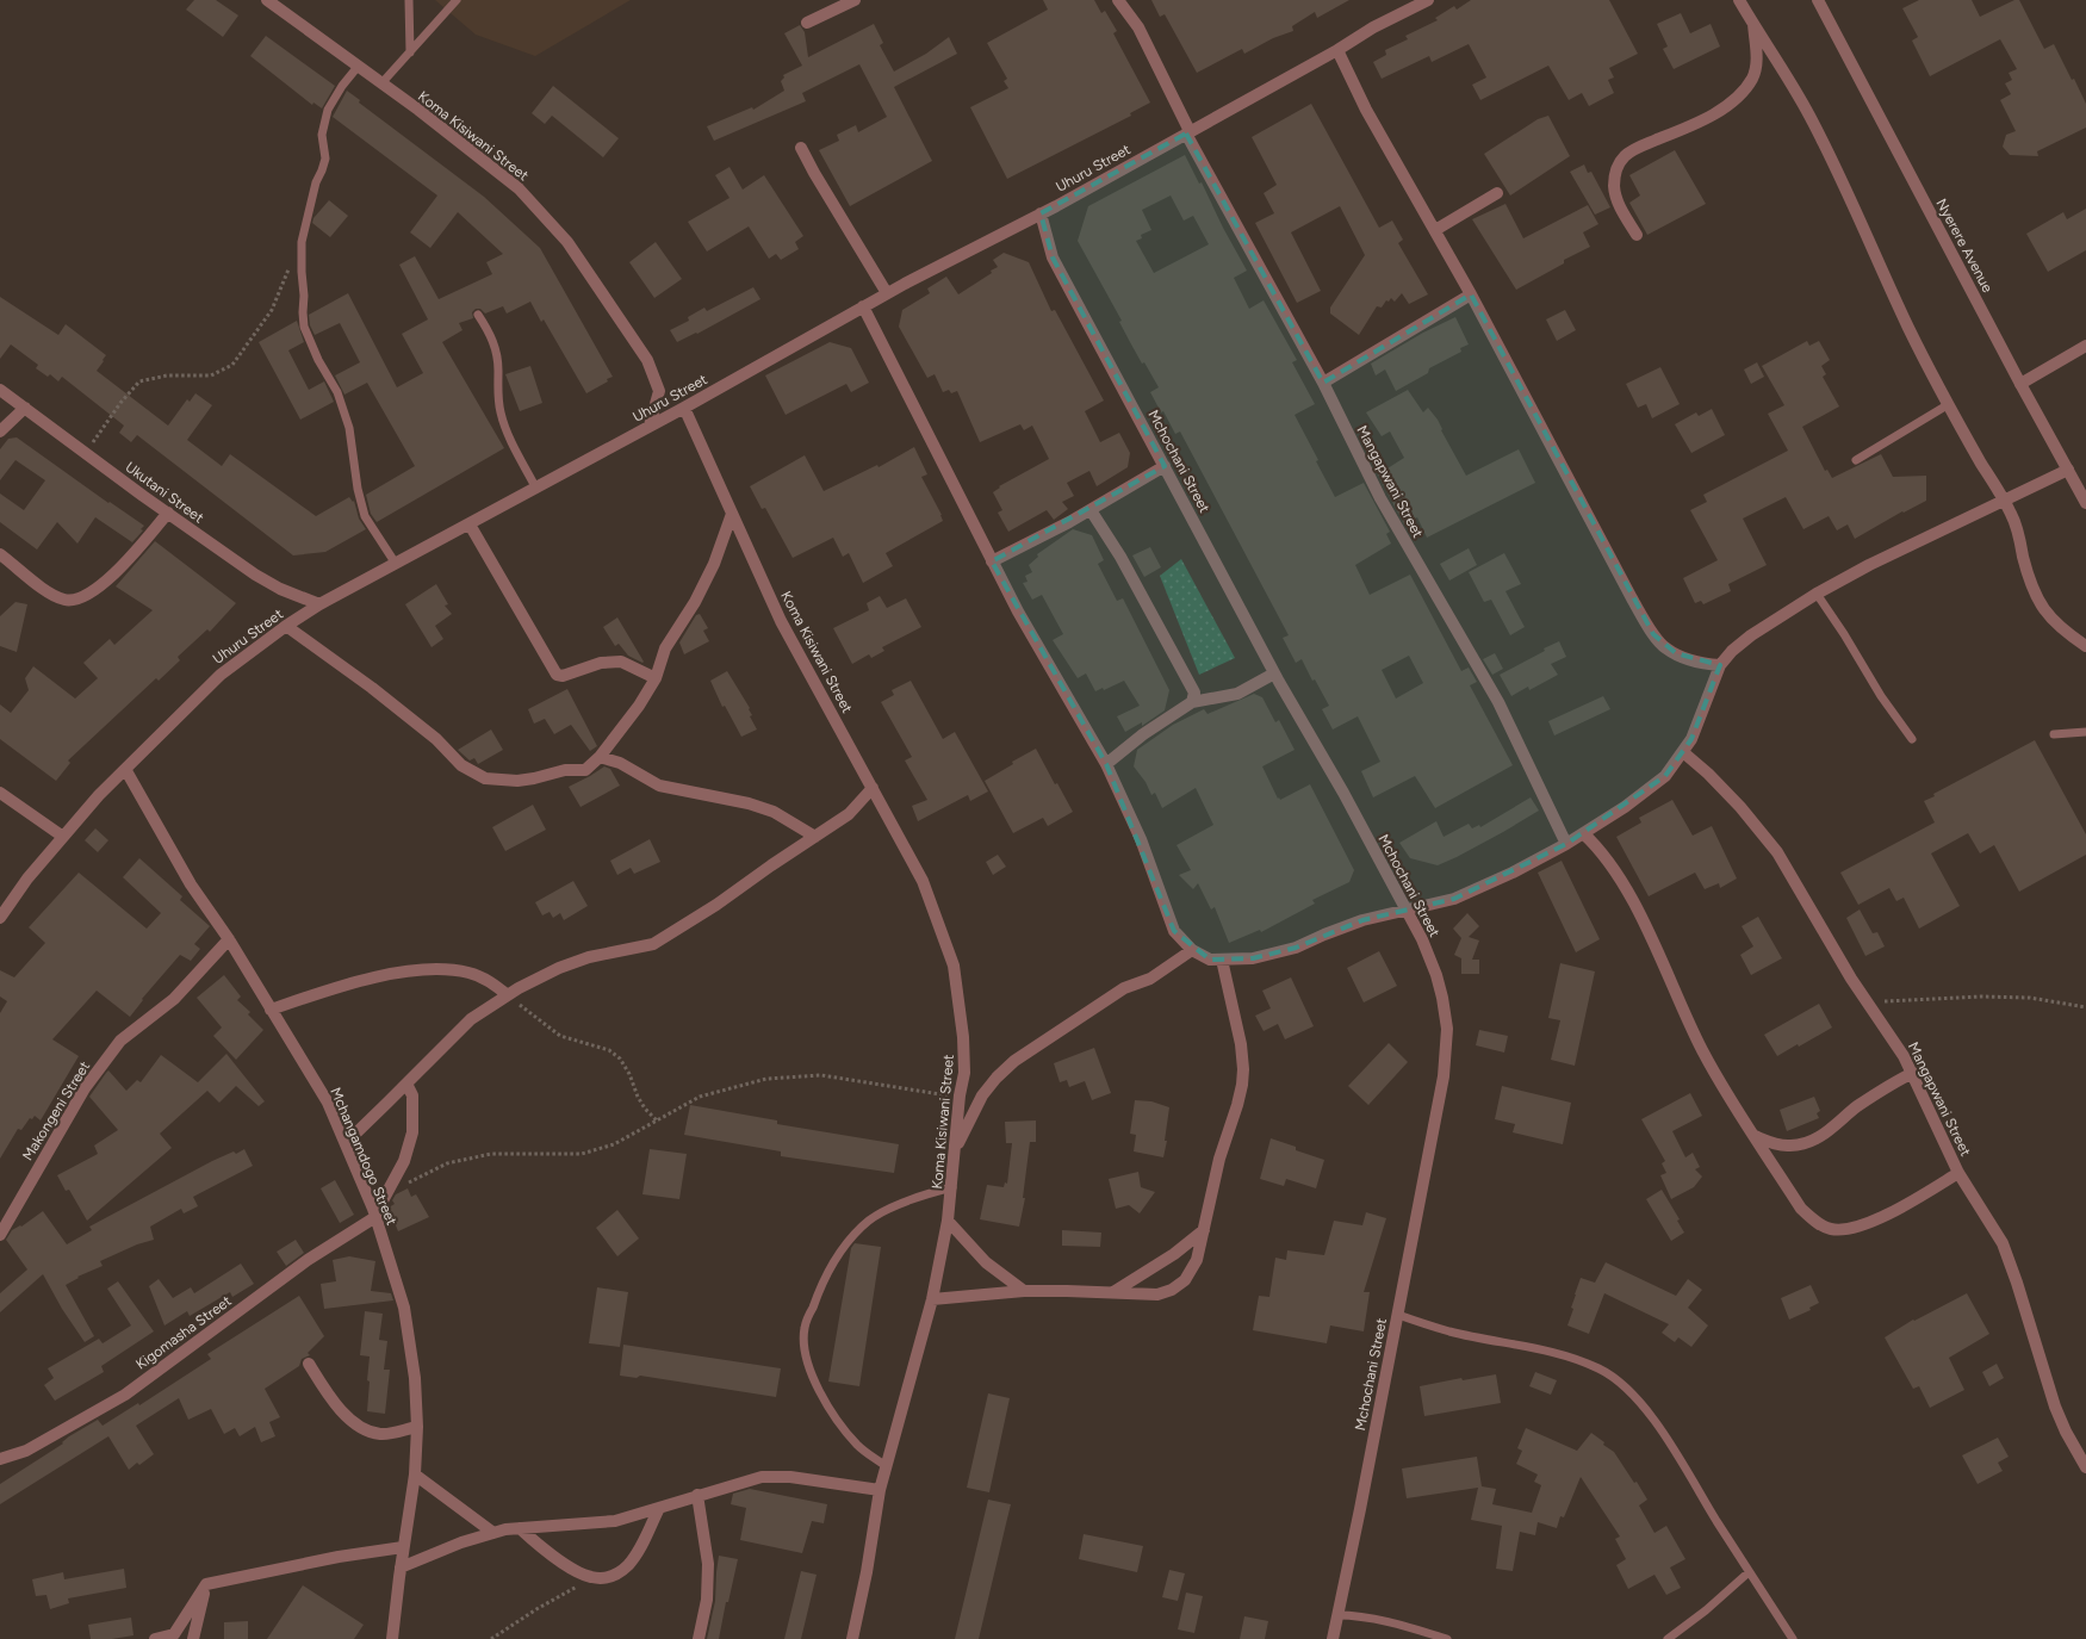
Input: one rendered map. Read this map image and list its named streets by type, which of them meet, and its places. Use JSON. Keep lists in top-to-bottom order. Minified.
{"streets":{"street":["Koma Kisiwani Street","Uhuru Street","Nyerere Avenue","Mchochani Street","Mangapwani Street","Ukutani Street","Makongeni Street","Mchangamdogo Street","Kigomasha Street"]},"crossings":[["Koma Kisiwani Street","Uhuru Street"],["Uhuru Street","Mchochani Street"],["Uhuru Street","Mangapwani Street"],["Uhuru Street","Ukutani Street"],["Uhuru Street","Mchangamdogo Street"],["Makongeni Street","Mchangamdogo Street"],["Mchangamdogo Street","Kigomasha Street"]]}
